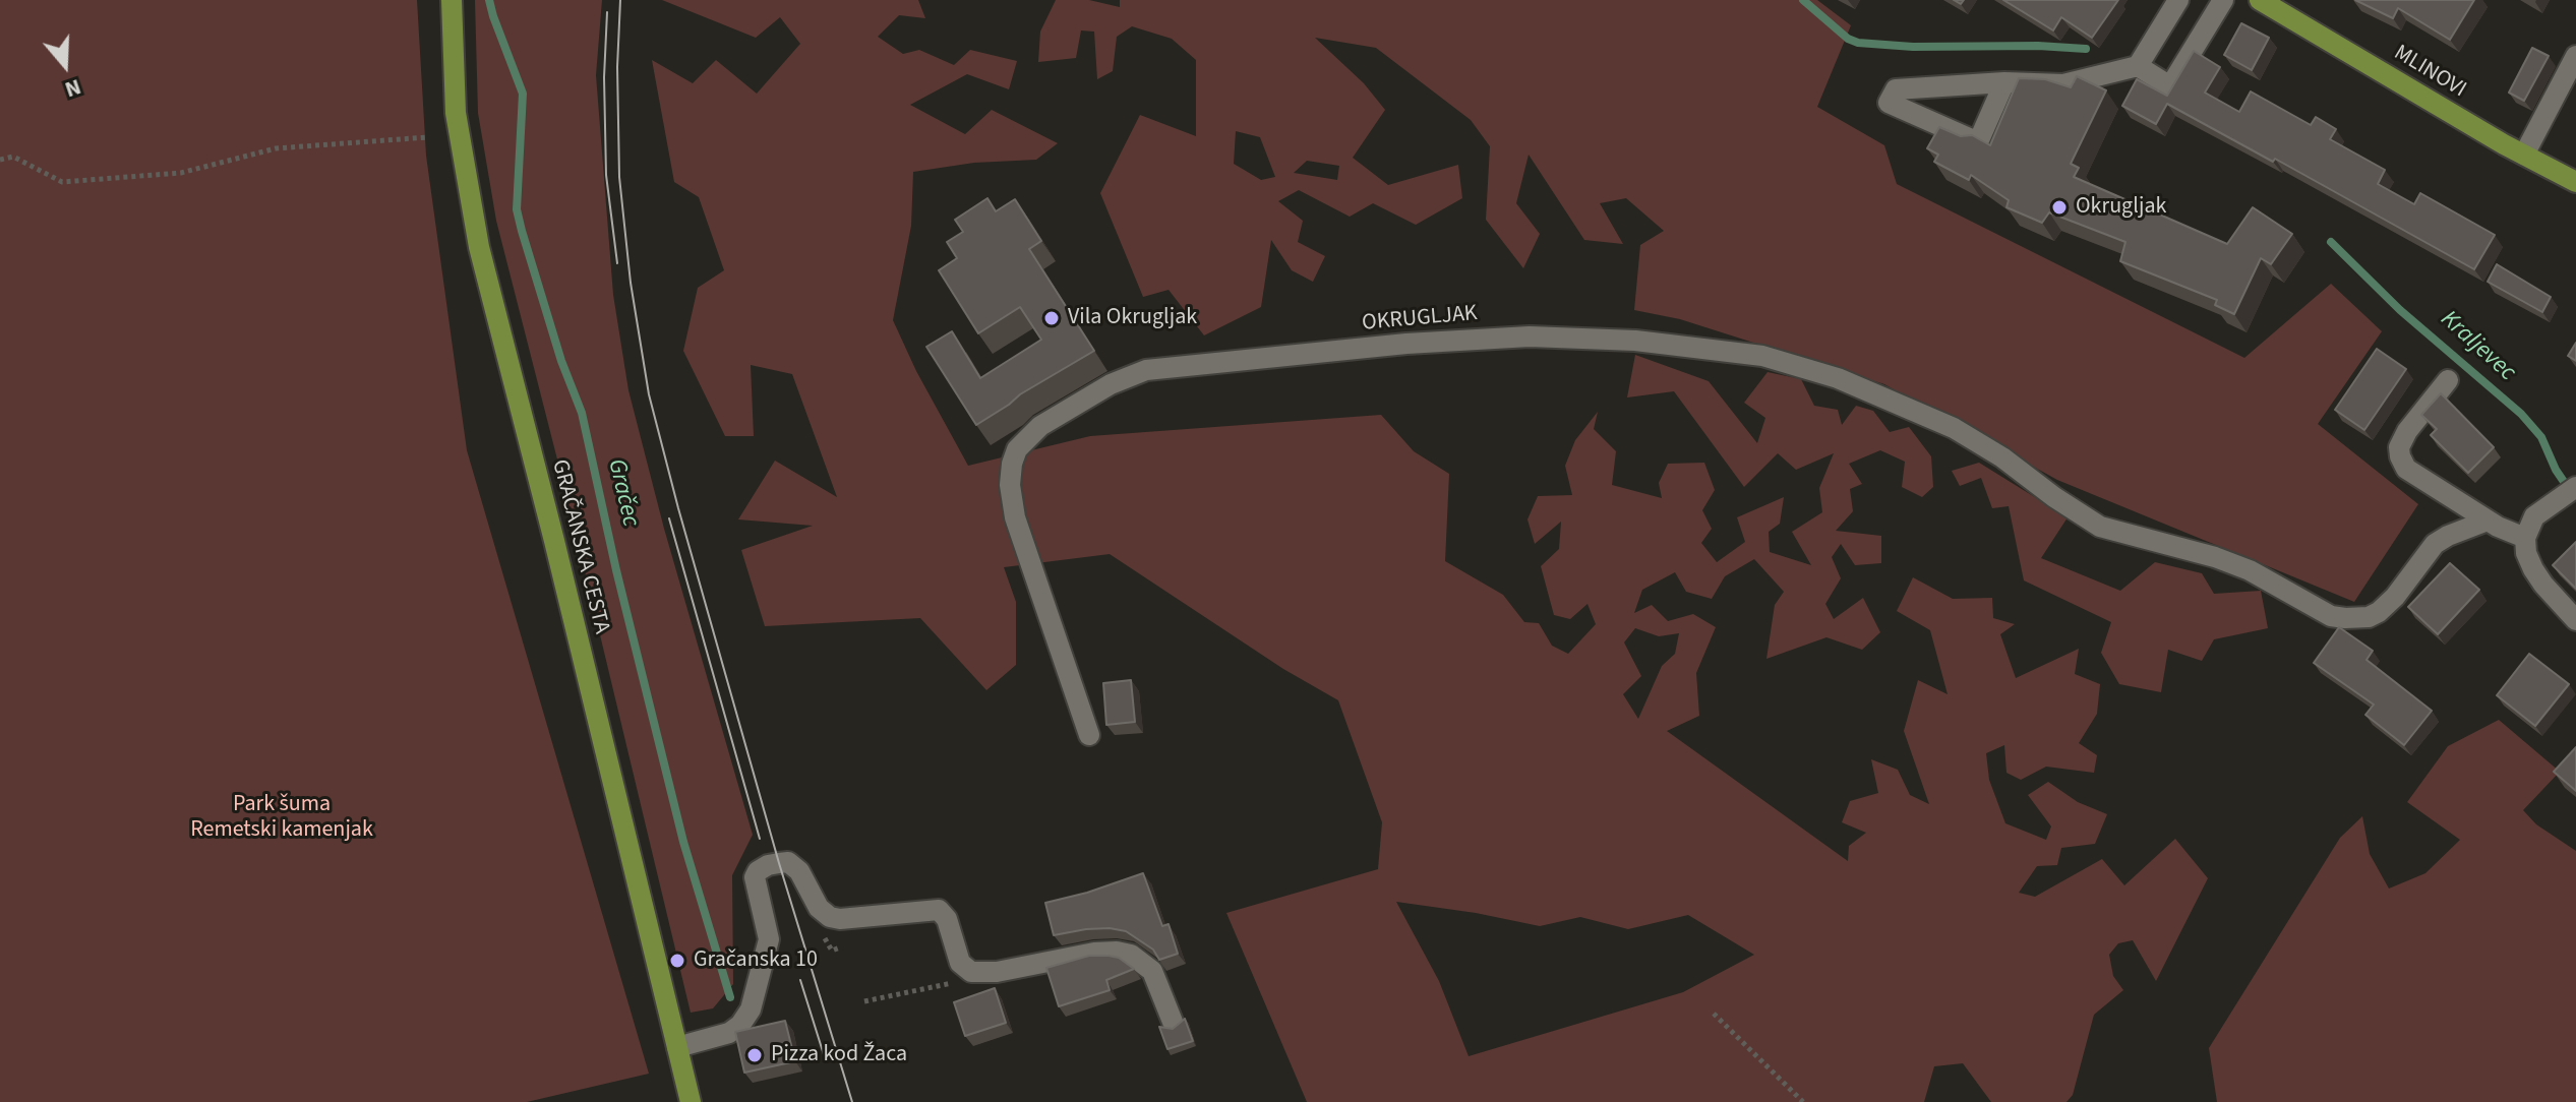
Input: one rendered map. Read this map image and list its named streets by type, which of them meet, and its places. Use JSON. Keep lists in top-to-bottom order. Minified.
{"streets":{"main road":["MLINOVI","GRAČANSKA CESTA"],"street":["OKRUGLJAK"]},"water":["Kraljevec","Gračec"],"parks":["Park šuma Remetski kamenjak"],"places":["Okrugljak","Vila Okrugljak","Gračanska 10","Pizza kod Žaca"],"north":"bottom"}
